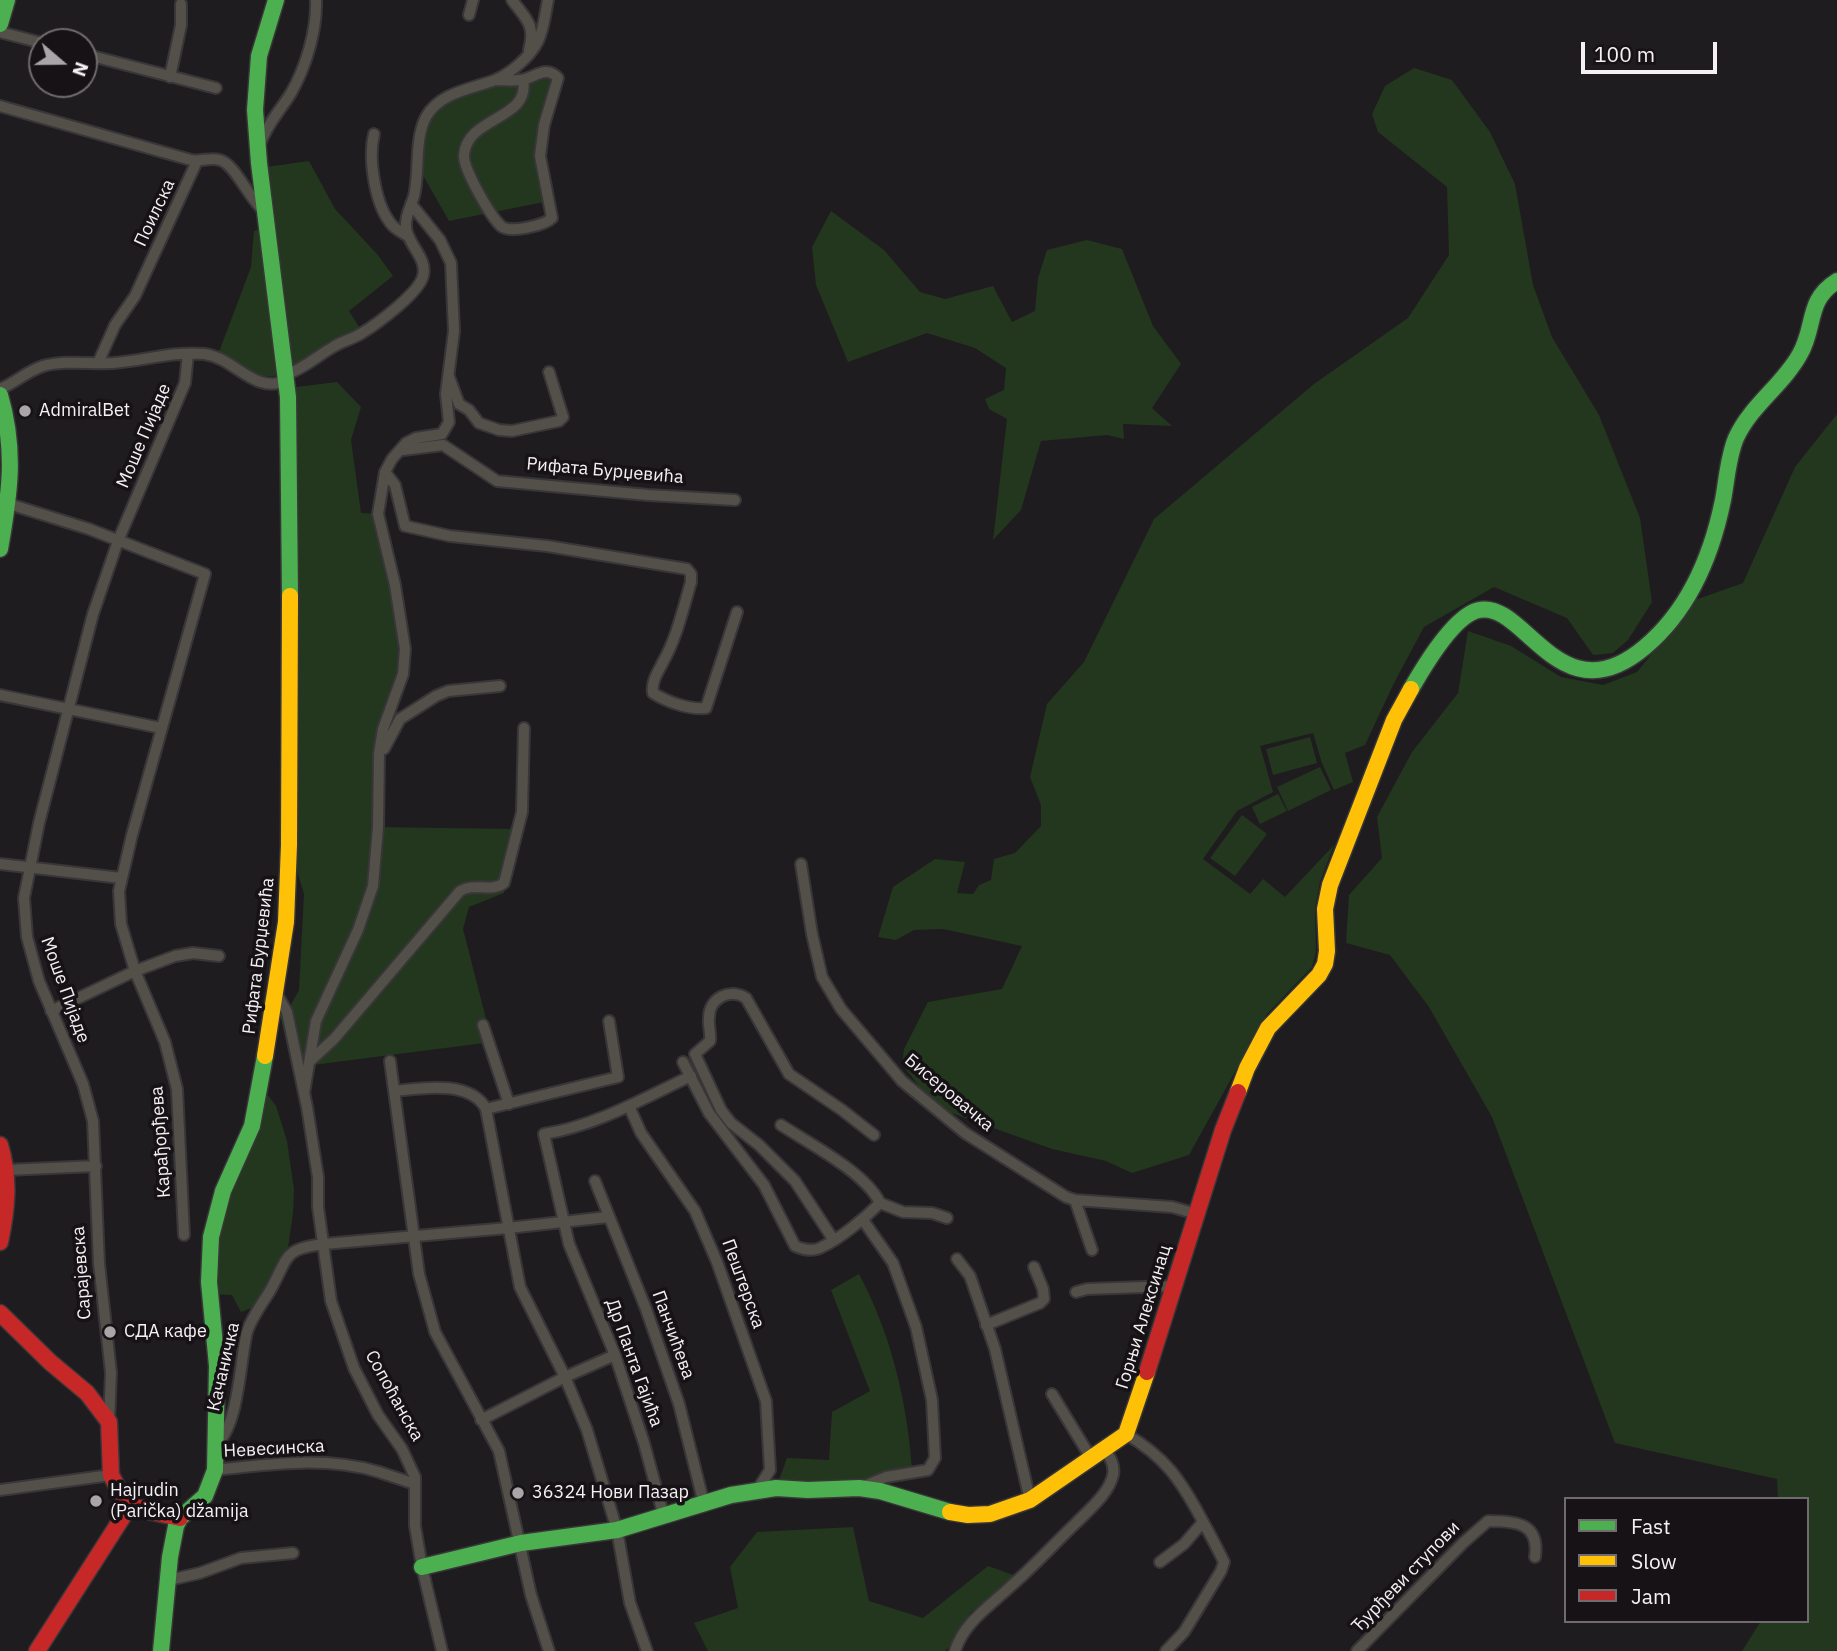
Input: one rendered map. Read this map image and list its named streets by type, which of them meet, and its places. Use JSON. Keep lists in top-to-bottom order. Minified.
{"streets":{"street":["Поилска","Моше Пијаде","Рифата Бурџевића","Бисеровачка","Карађорђева","Сарајевска","Пештерска","Горњи Алексинац","Панчићева","Др Панта Гајића","Качаничка","Сопоћанска","Невесинска","Ђурђеви ступови"]},"crossings":[["Моше Пијаде","Карађорђева"],["Моше Пијаде","Сарајевска"],["Рифата Бурџевића","Качаничка"],["Рифата Бурџевића","Сопоћанска"],["Рифата Бурџевића","Невесинска"],["Бисеровачка","Горњи Алексинац"],["Пештерска","Др Панта Гајића"],["Качаничка","Сопоћанска"],["Сопоћанска","Невесинска"]],"places":["AdmiralBet","СДА кафе","36324 Нови Пазар","Hajrudin (Parička) džamija"],"legend":["Fast","Slow","Jam"],"scale_bar":"100 m","north":"right"}
